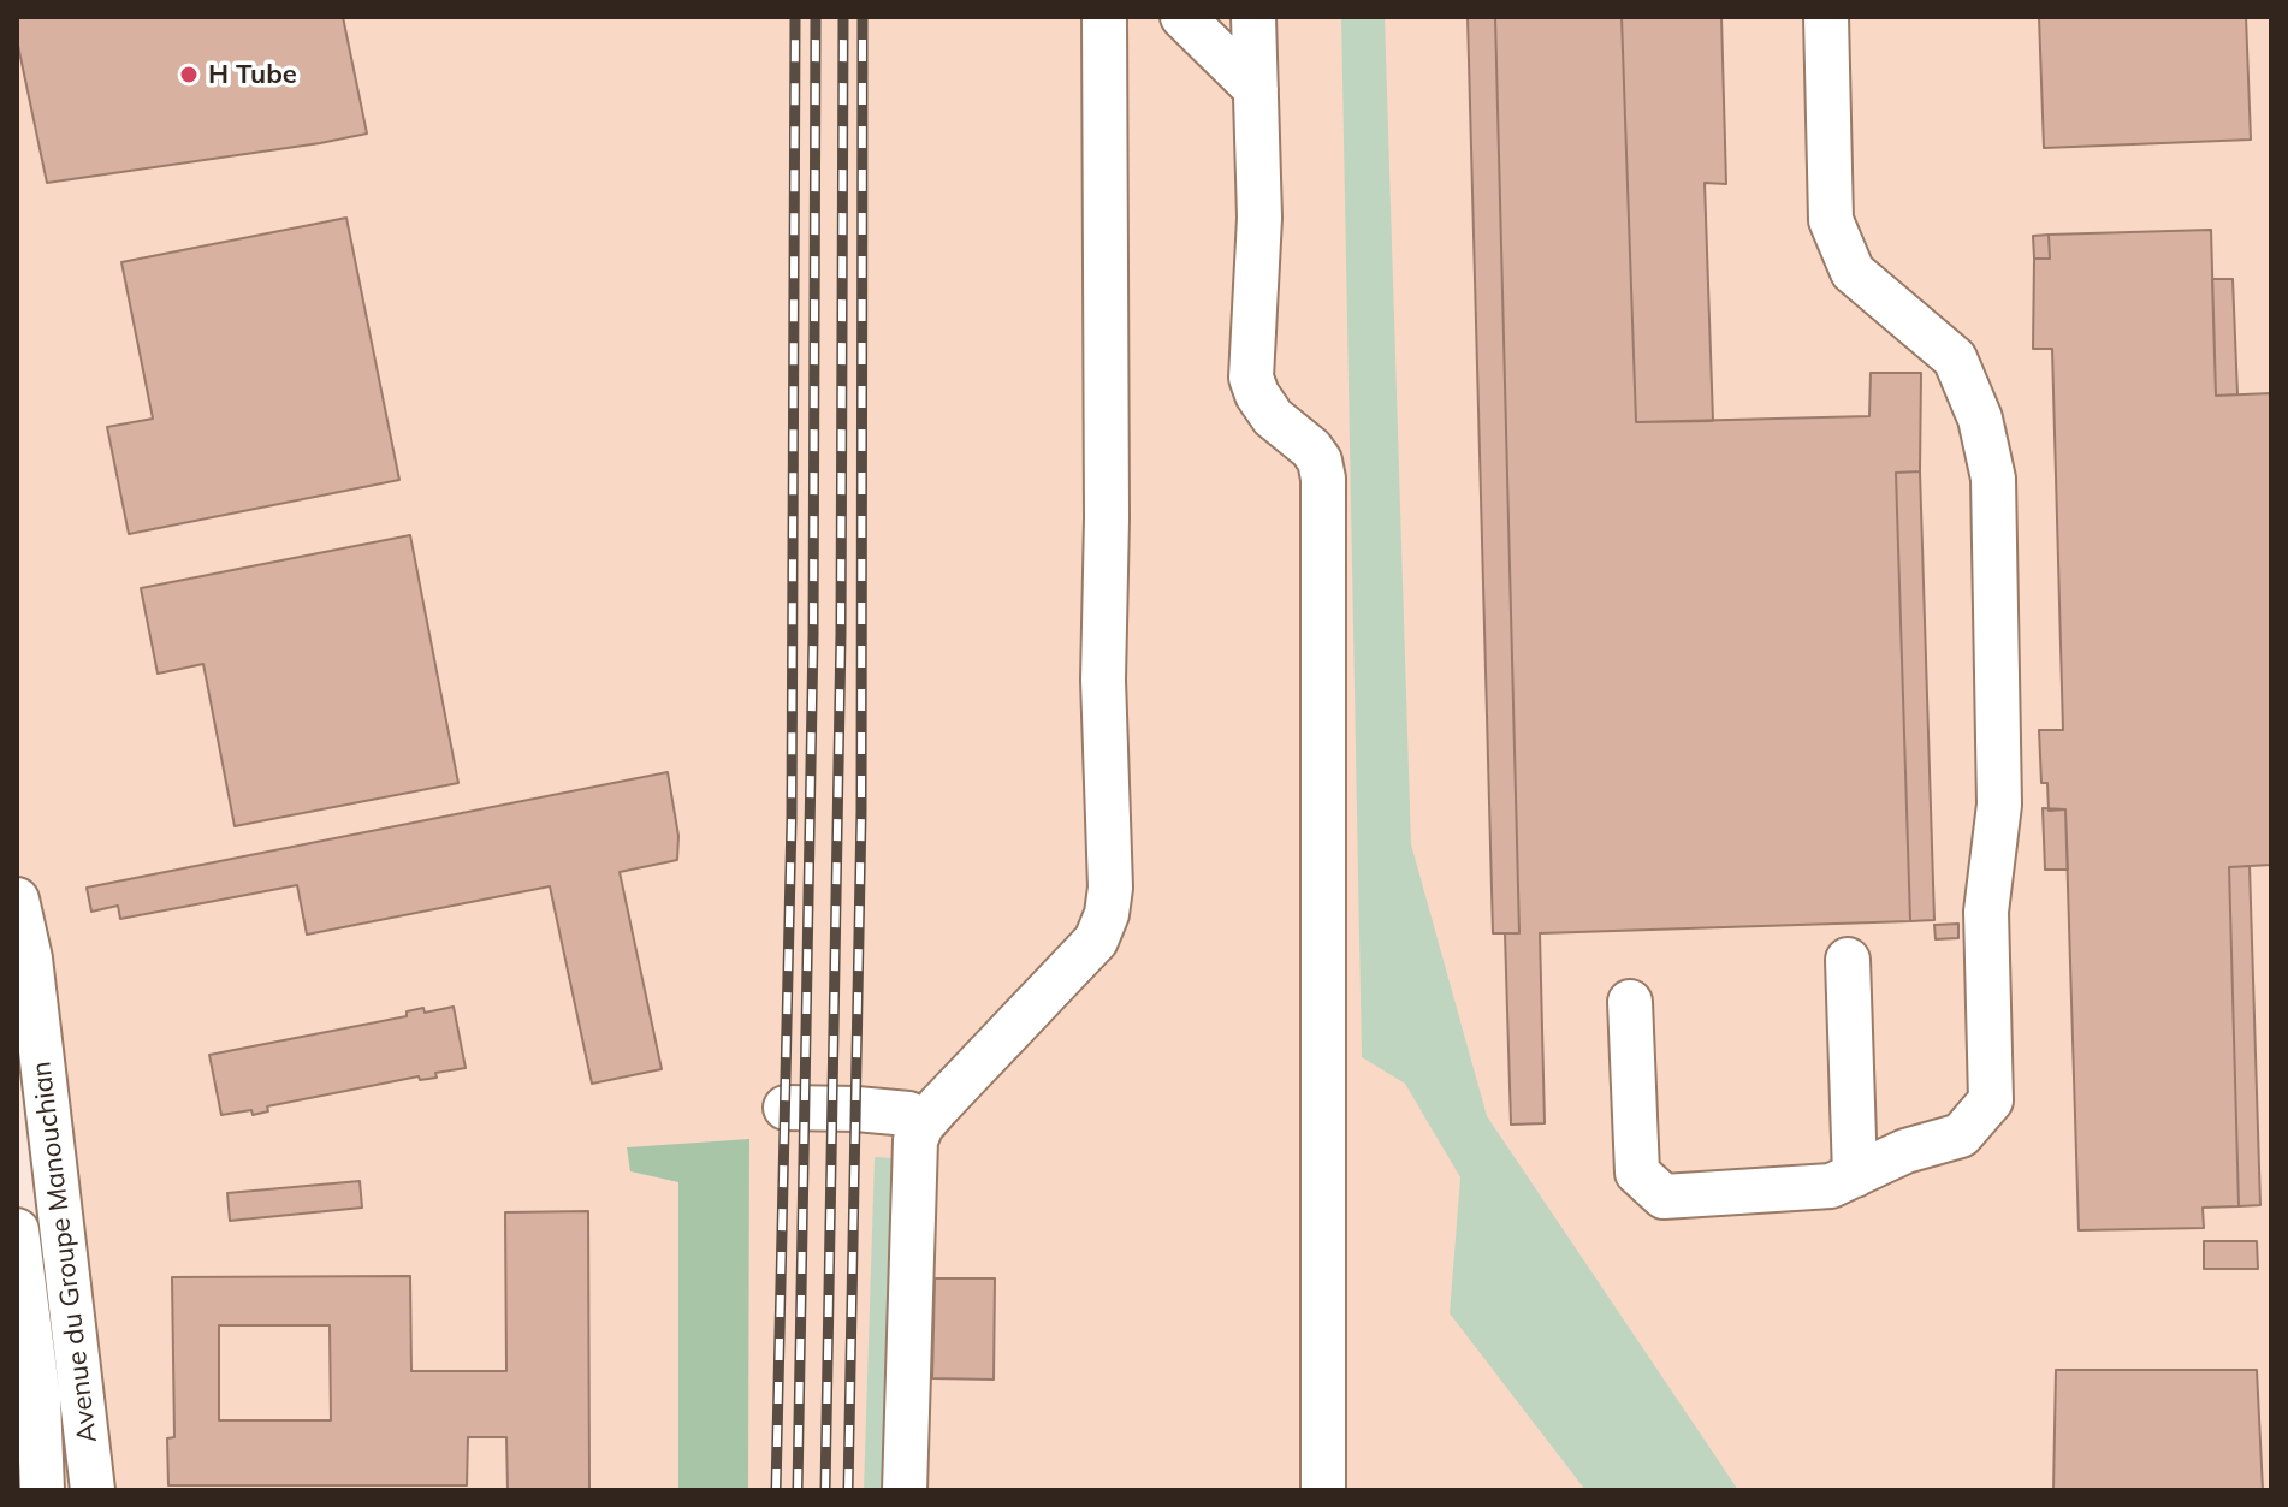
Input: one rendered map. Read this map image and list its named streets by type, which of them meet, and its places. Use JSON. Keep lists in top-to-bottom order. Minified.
{"streets":{"street":["Avenue du Groupe Manouchian"]},"places":["H Tube"]}
